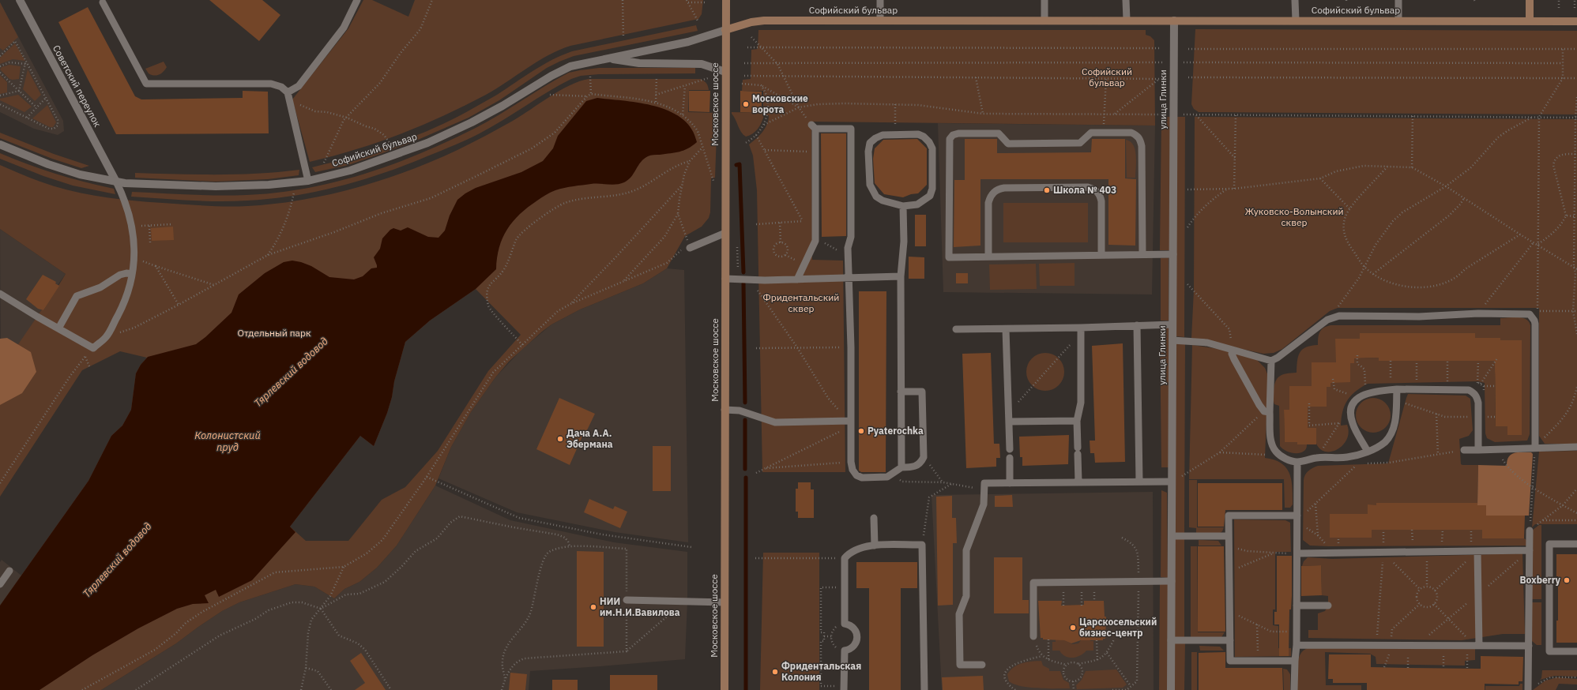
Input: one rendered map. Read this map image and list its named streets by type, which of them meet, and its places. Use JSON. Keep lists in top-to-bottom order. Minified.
{"streets":{"main road":["Софийский бульвар","Московское шоссе"],"street":["Советский переулок","улица Глинки"]},"crossings":[["Софийский бульвар","Советский переулок"],["Софийский бульвар","улица Глинки"],["Софийский бульвар","Московское шоссе"]],"water":["Тярлевский водовод","Колонистский пруд"],"parks":["Софийский бульвар","Жуковско-Волынский сквер","Фридентальский сквер","Отдельный парк"],"places":["Московские ворота","Школа № 403","Pyaterochka","Дача А.А. Эбермана","Boxberry","НИИ им.Н.И.Вавилова","Царскосельский бизнес-центр","Фридентальская Колония"]}
